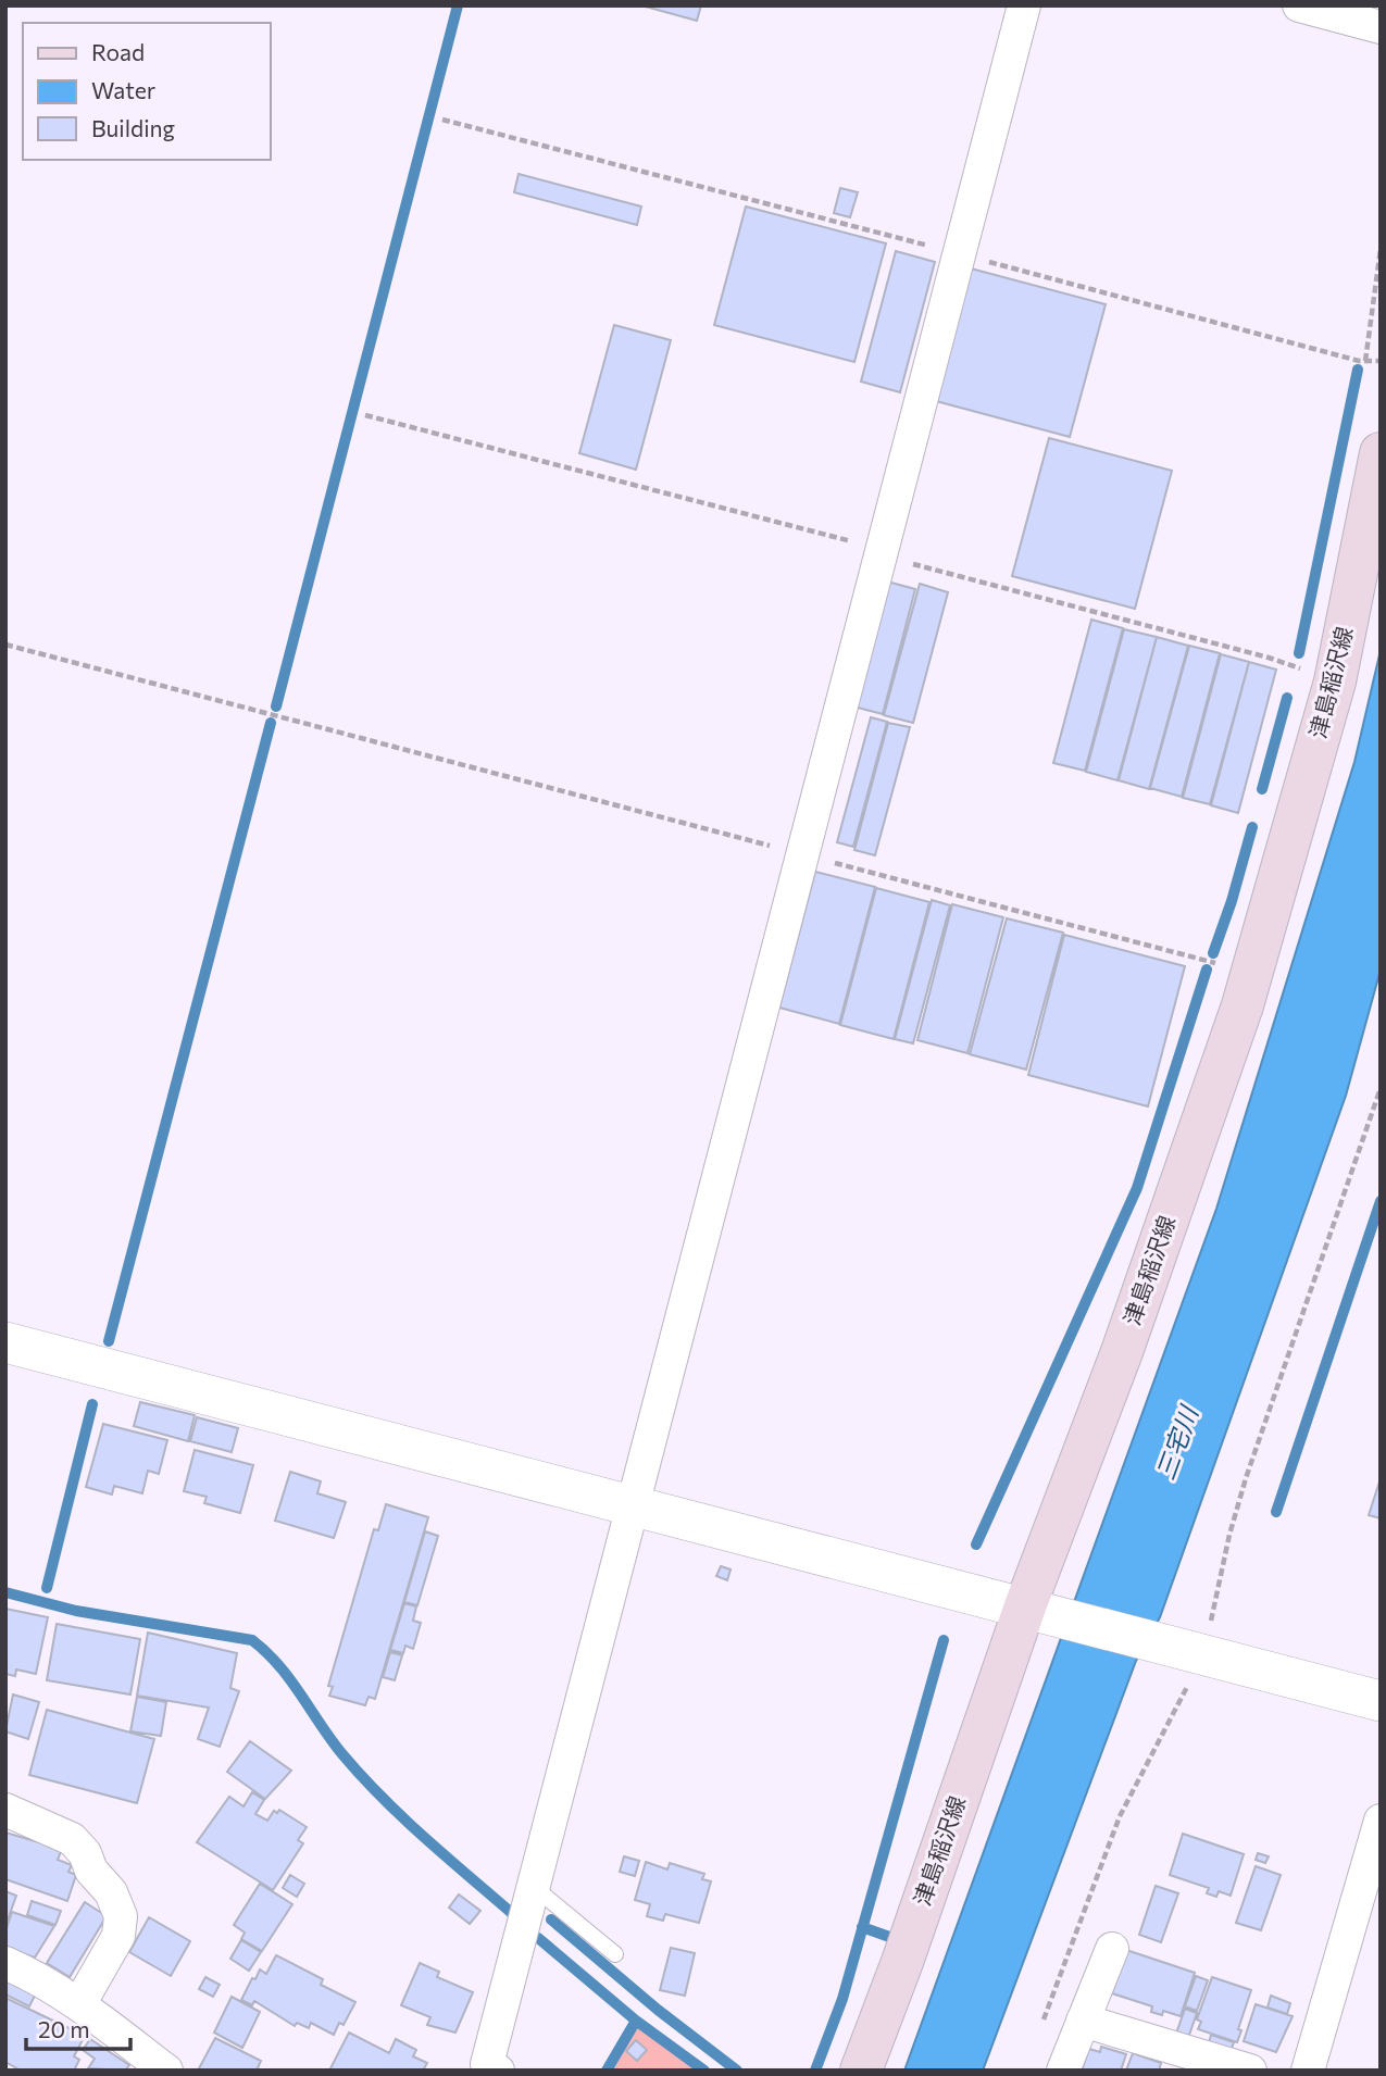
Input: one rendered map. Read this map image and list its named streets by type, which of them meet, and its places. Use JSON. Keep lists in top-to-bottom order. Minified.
{"streets":{"main road":["津島稲沢線"]},"water":["三宅川"],"legend":["Road","Water","Building"],"scale_bar":"20 m"}
